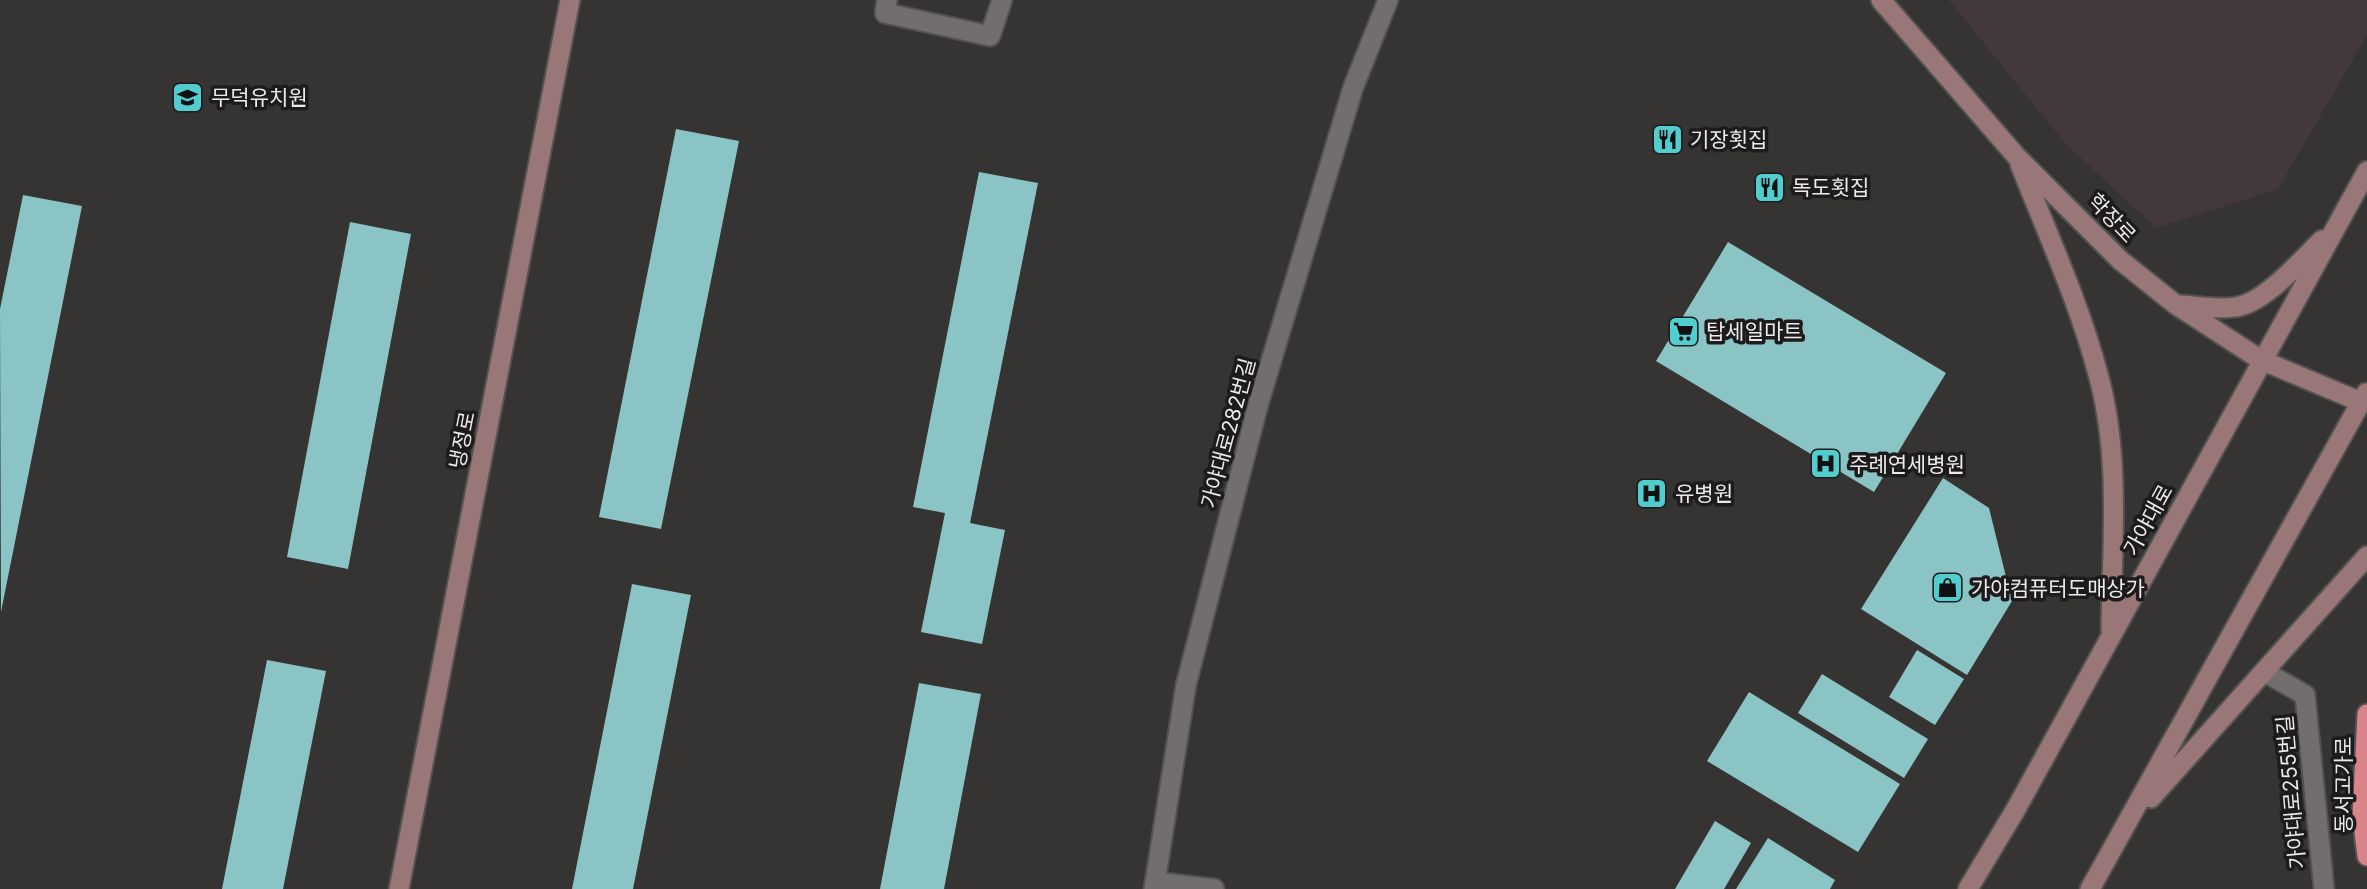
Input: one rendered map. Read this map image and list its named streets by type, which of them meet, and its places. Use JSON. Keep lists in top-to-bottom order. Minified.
{"streets":{"highway":["동서고가로"],"main road":["학장로","냉정로","가야대로"],"street":["가야대로282번길","가야대로255번길"]},"crossings":[["학장로","가야대로"]],"places":{"school or university":["무덕유치원"],"restaurant":["기장횟집","독도횟집"],"supermarket":["탑세일마트"],"hospital":["주례연세병원","유병원"],"shop":["가야컴퓨터도매상가"]}}
